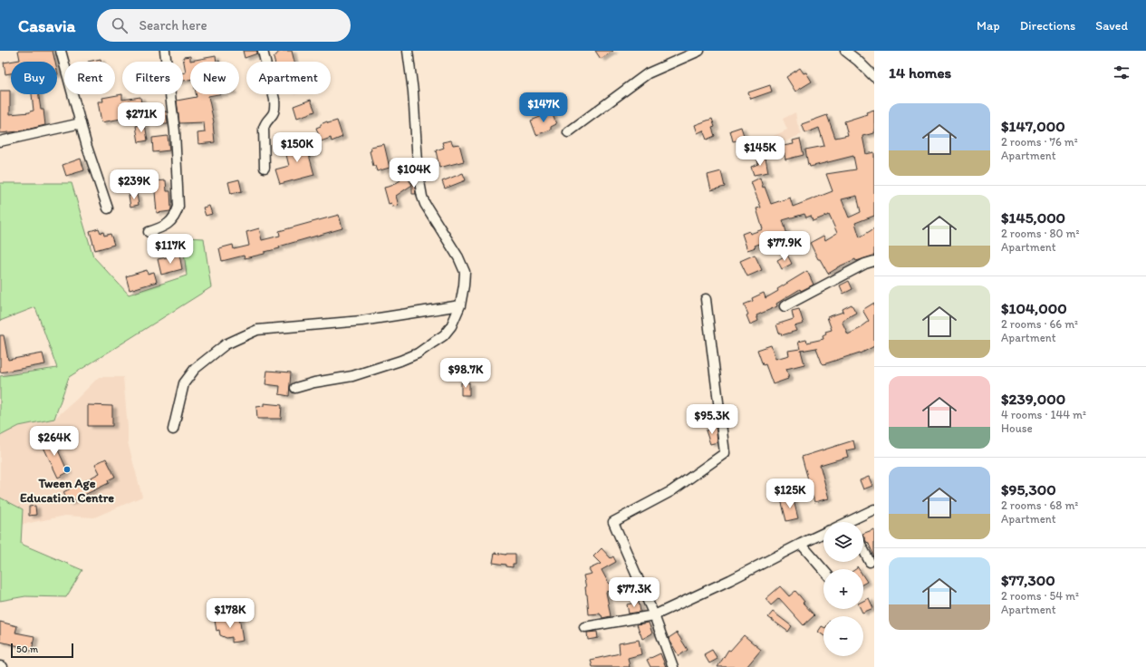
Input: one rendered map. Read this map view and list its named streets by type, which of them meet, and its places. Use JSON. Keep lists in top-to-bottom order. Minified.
{"places":["Tween Age Education Centre"],"scale_bar":"50 m","page":{"header":"Casavia","search":"Search here","nav":["Map","Directions","Saved"],"heading":"14 homes","chip":["Buy","Rent","Filters","New","Apartment"],"price":["$147K","$271K","$150K","$145K","$104K","$239K","$77.9K","$117K","$98.7K","$95.3K","$264K","$125K","$77.3K","$178K"],"list":[{"name":"$147,000","note":"2 rooms · 76 m² · Apartment"},{"name":"$145,000","note":"2 rooms · 80 m² · Apartment"},{"name":"$104,000","note":"2 rooms · 66 m² · Apartment"},{"name":"$239,000","note":"4 rooms · 144 m² · House"},{"name":"$95,300","note":"2 rooms · 68 m² · Apartment"},{"name":"$77,300","note":"2 rooms · 54 m² · Apartment"}],"map_buttons":["+","−"],"scale":"50 m"}}
